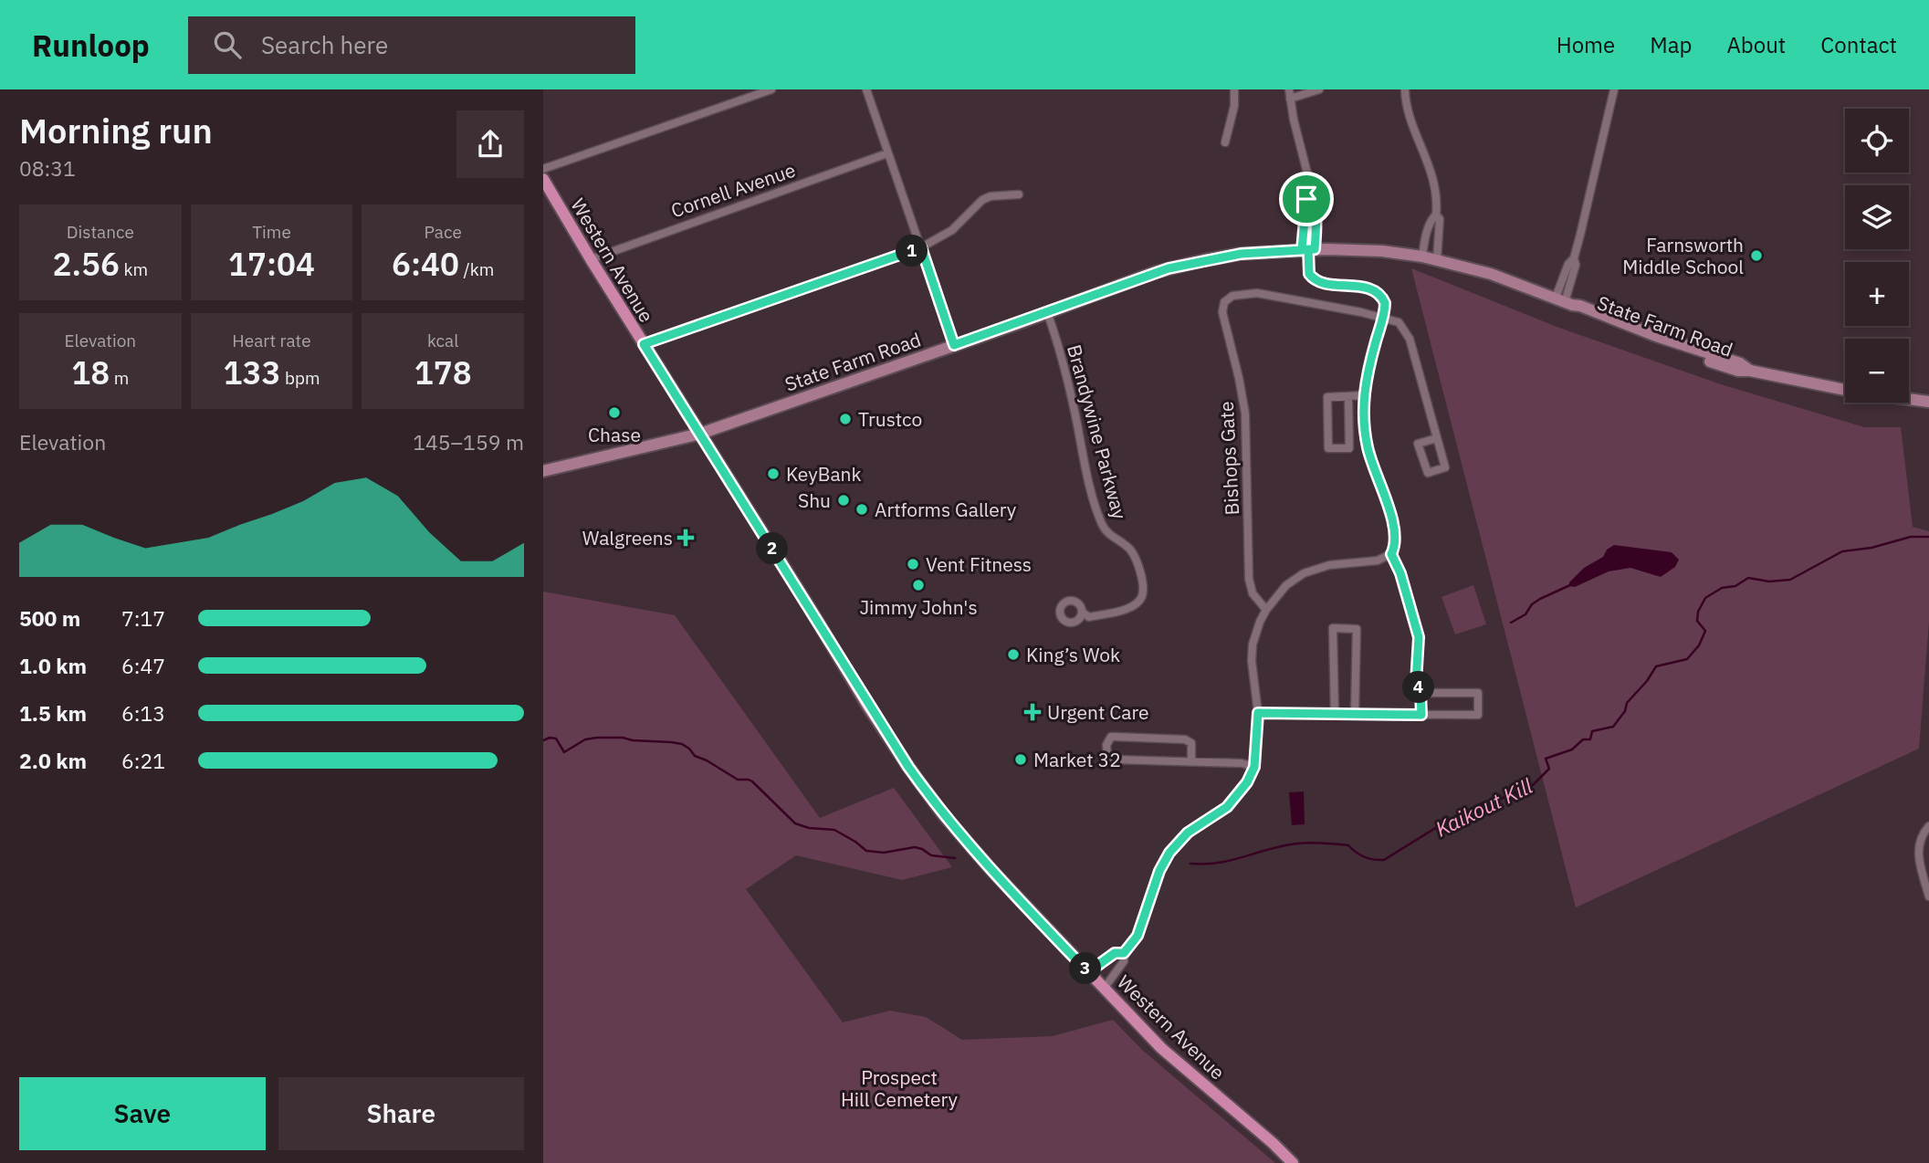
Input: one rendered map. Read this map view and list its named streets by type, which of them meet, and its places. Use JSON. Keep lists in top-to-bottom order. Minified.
{"streets":{"main road":["Western Avenue","State Farm Road"],"street":["Cornell Avenue","Brandywine Parkway","Bishops Gate"]},"crossings":[["Cornell Avenue","Western Avenue"],["Western Avenue","State Farm Road"],["State Farm Road","Brandywine Parkway"]],"water":["Kaikout Kill"],"parks":["Prospect Hill Cemetery"],"places":{"other":["Farnsworth Middle School","Chase","Trustco","KeyBank","Shu","Artforms Gallery","Vent Fitness","Jimmy John's","King’s Wok","Market 32"],"health":["Walgreens","Urgent Care"]},"page":{"header":"Runloop","search":"Search here","nav":["Home","Map","About","Contact"],"heading":["Morning run","08:31"],"map_buttons":["+","−"],"stats":[["Distance","2.56 km"],["Time","17:04"],["Pace","6:40 /km"],["Elevation","18 m"],["Heart rate","133 bpm"],["kcal","178"]],"pins":["1","2","4","3"],"chart":["Elevation","145–159 m"],"list":[{"name":"500 m","note":"7:17"},{"name":"1.0 km","note":"6:47"},{"name":"1.5 km","note":"6:13"},{"name":"2.0 km","note":"6:21"}],"buttons":["Save","Share"]}}
